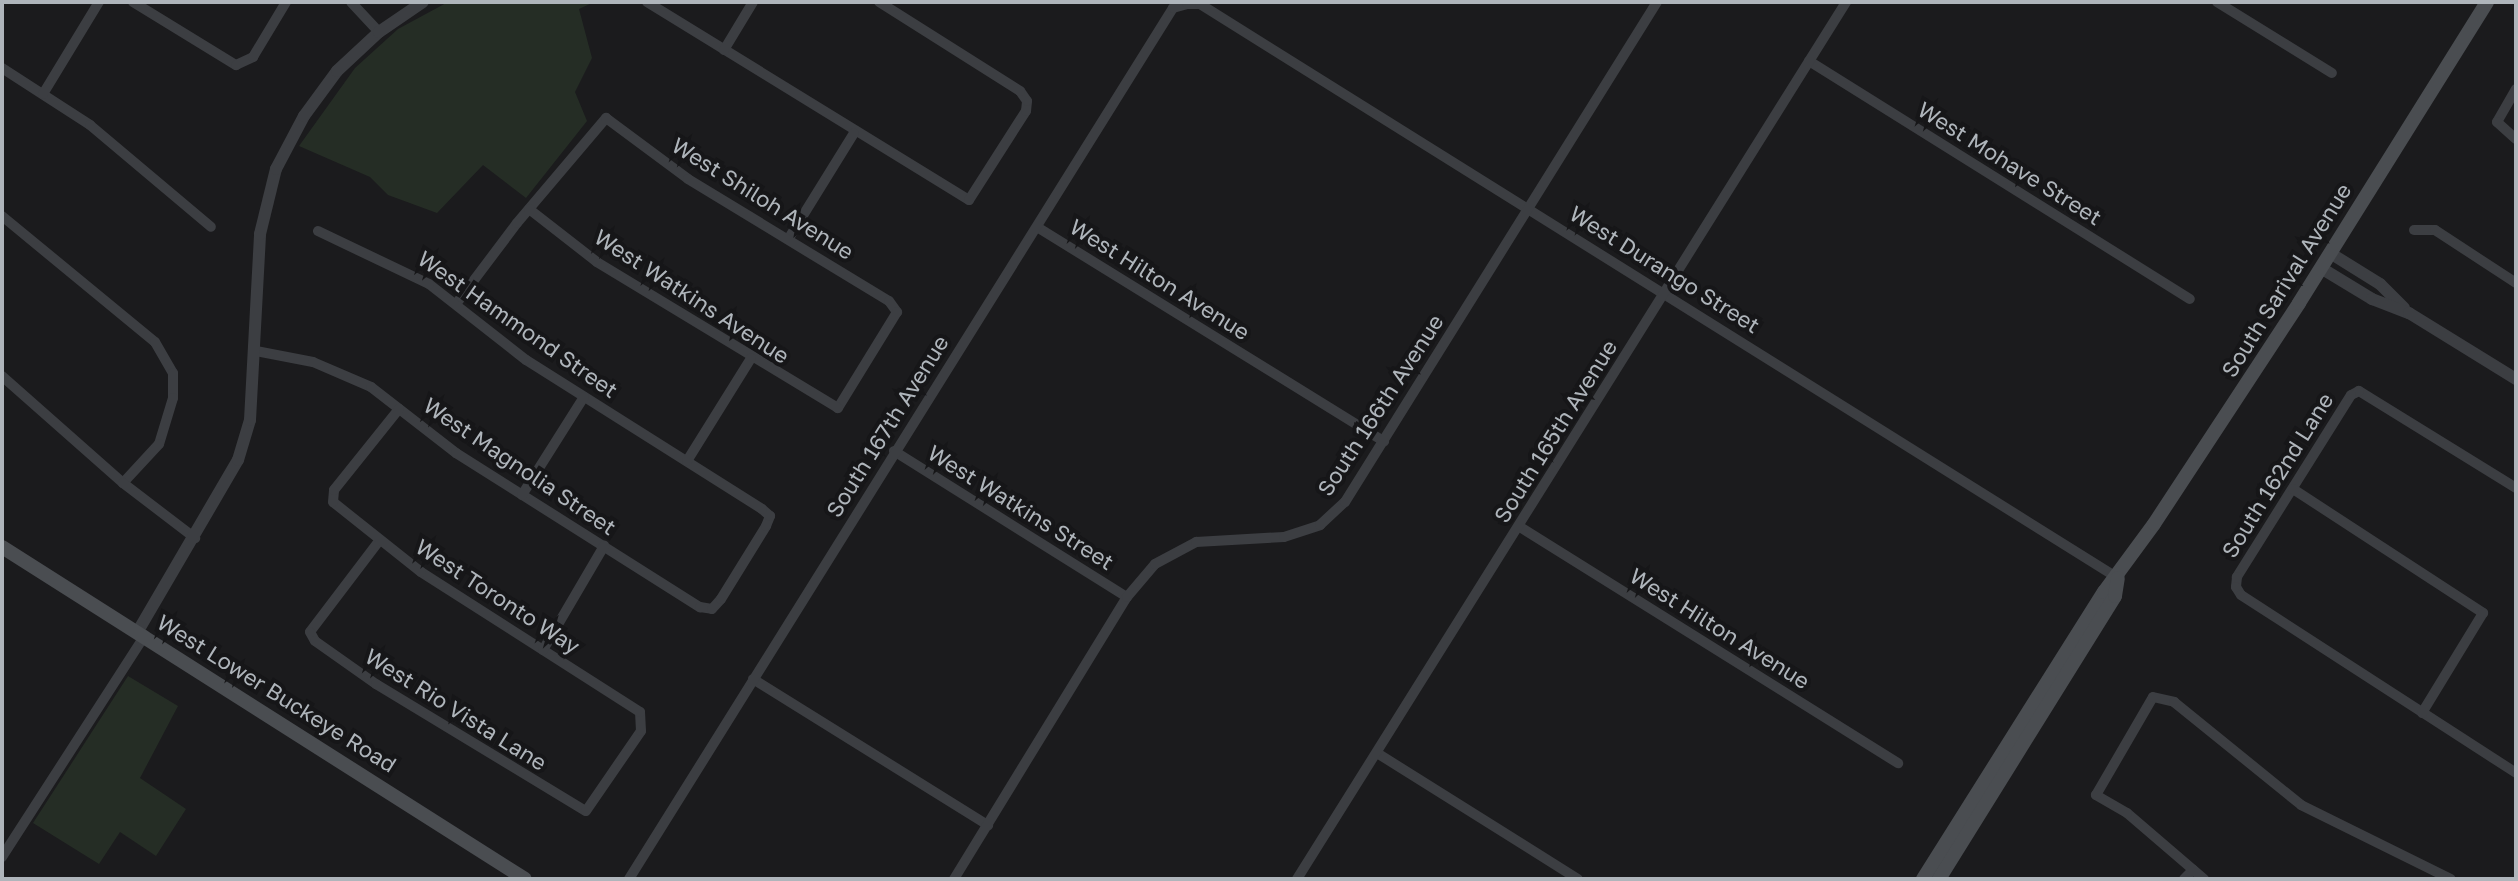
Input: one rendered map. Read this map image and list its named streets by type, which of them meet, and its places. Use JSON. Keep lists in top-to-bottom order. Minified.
{"streets":{"main road":["South Sarival Avenue","West Lower Buckeye Road"],"street":["West Mohave Street","West Shiloh Avenue","West Durango Street","West Hilton Avenue","West Watkins Avenue","West Hammond Street","South 166th Avenue","South 167th Avenue","South 165th Avenue","West Magnolia Street","South 162nd Lane","West Watkins Street","West Toronto Way","West Rio Vista Lane"]},"crossings":[["West Mohave Street","South 165th Avenue"],["West Shiloh Avenue","West Watkins Avenue"],["West Durango Street","South Sarival Avenue"],["West Durango Street","South 166th Avenue"],["West Durango Street","South 167th Avenue"],["West Durango Street","South 165th Avenue"],["West Hilton Avenue","South 166th Avenue"],["West Hilton Avenue","South 167th Avenue"],["West Hilton Avenue","South 165th Avenue"],["West Hammond Street","West Magnolia Street"],["South 166th Avenue","West Watkins Street"],["South 167th Avenue","West Watkins Street"],["West Magnolia Street","West Toronto Way"],["West Toronto Way","West Rio Vista Lane"]]}
